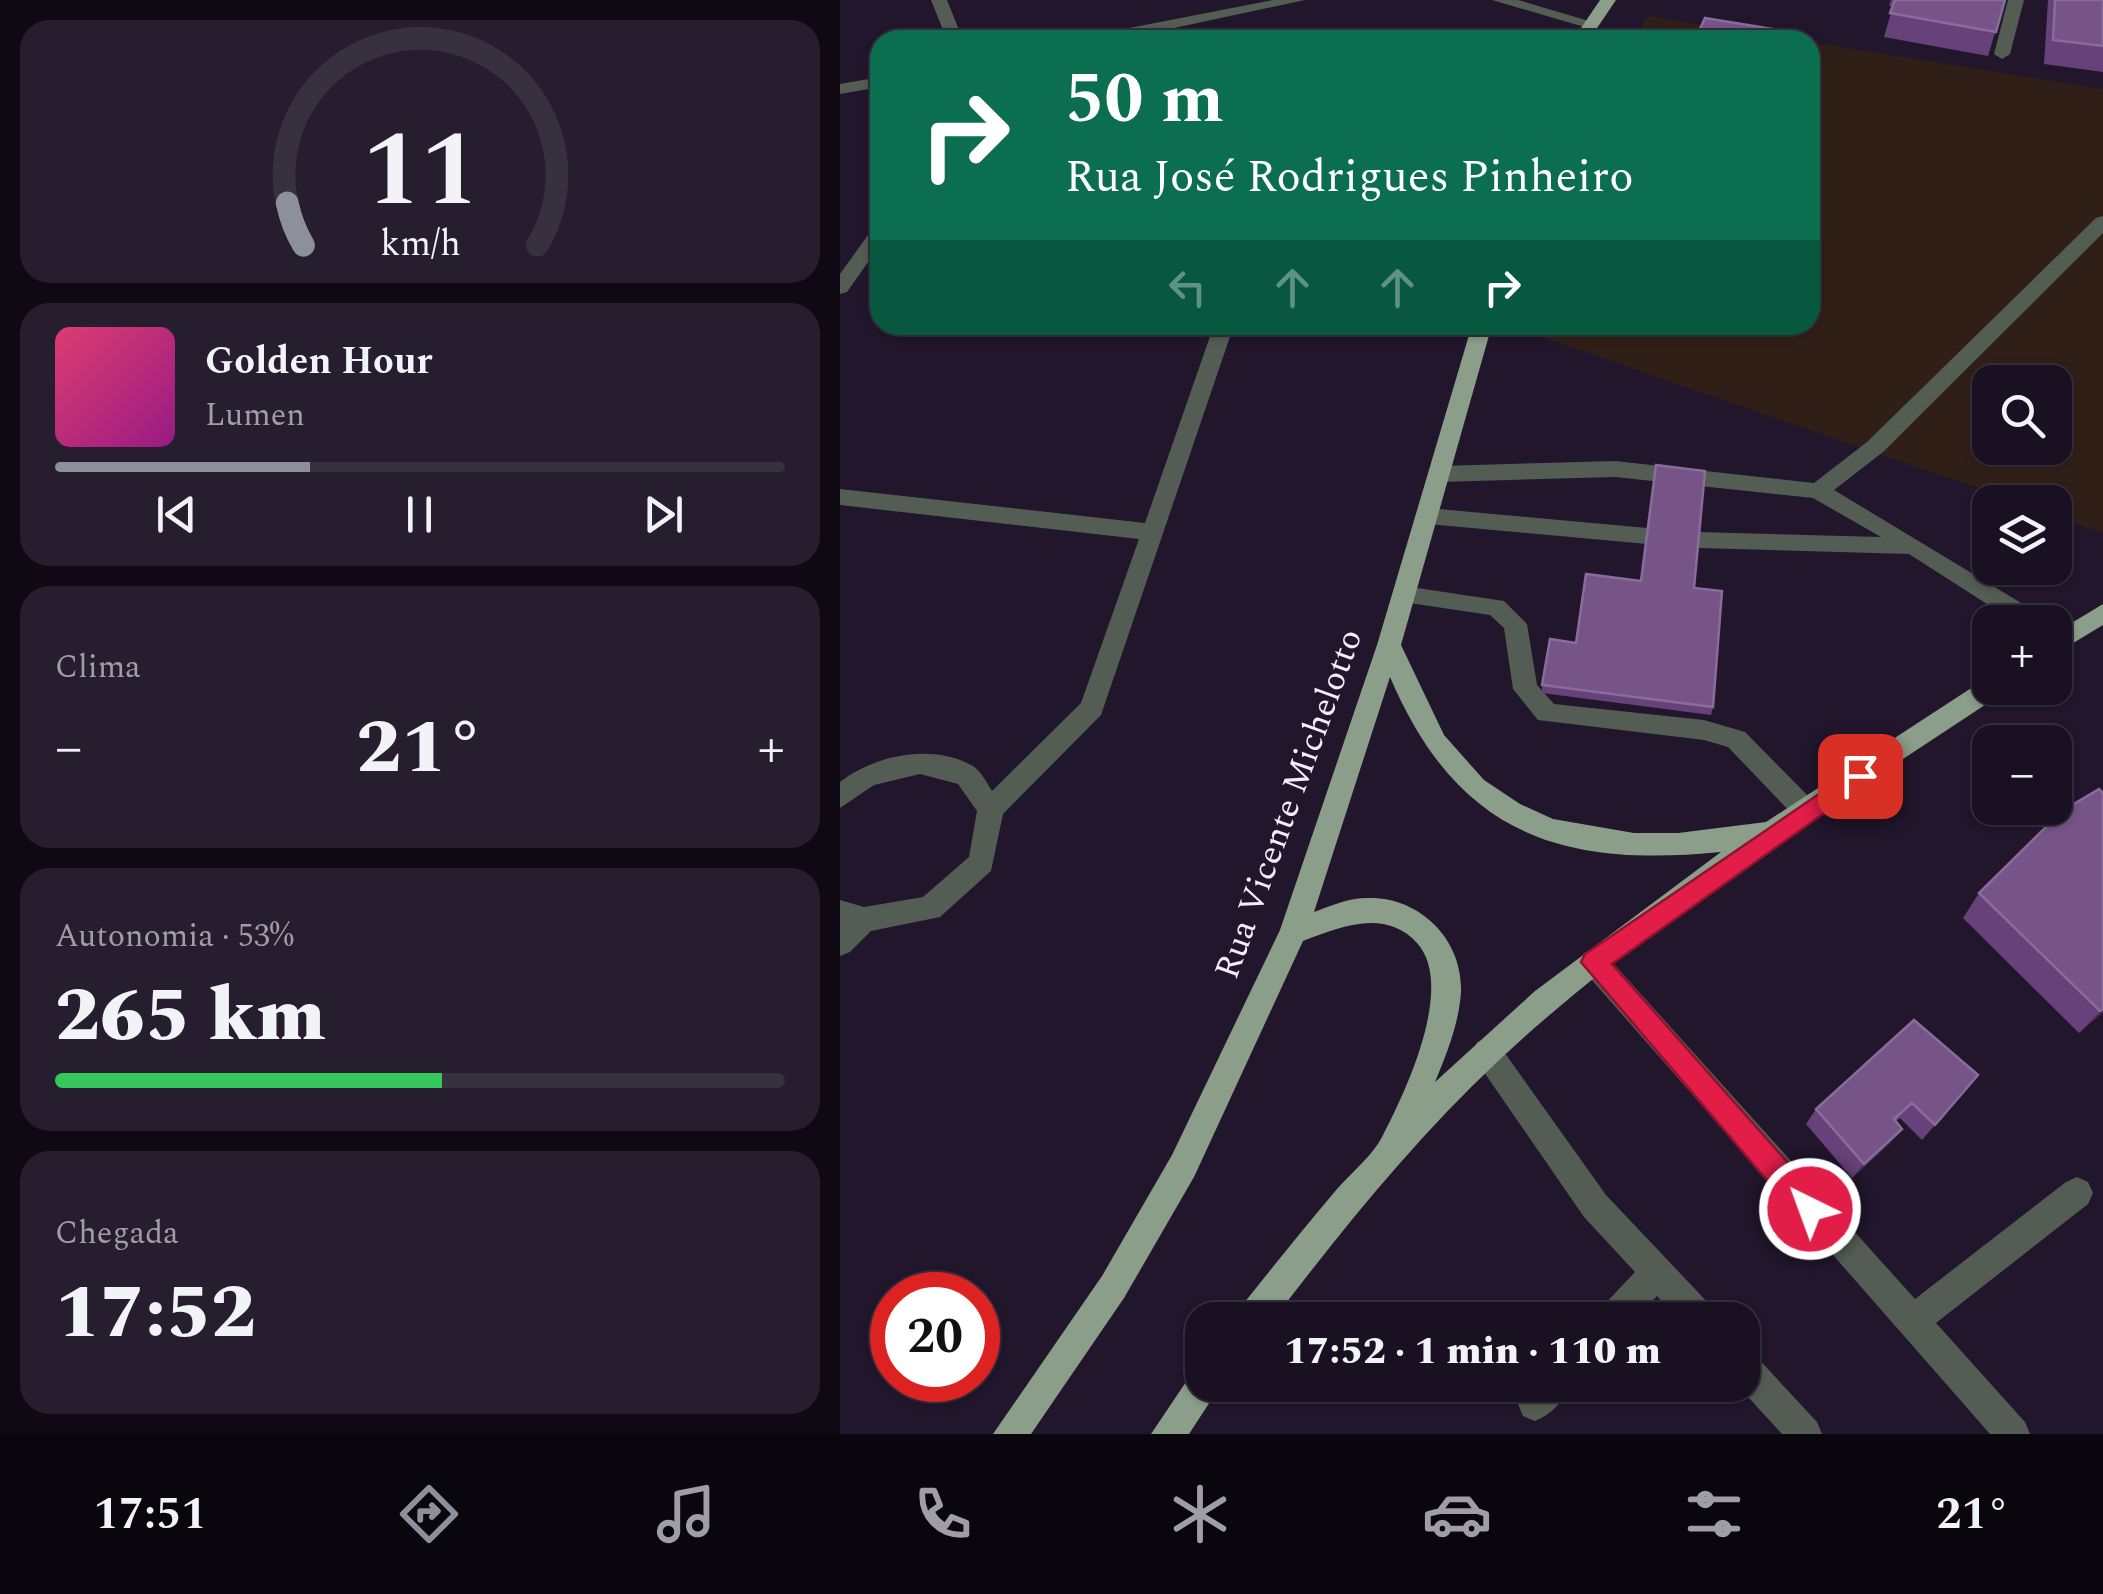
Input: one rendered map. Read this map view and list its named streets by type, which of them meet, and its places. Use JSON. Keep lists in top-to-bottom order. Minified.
{"streets":{"main road":["Rua Vicente Michelotto"]},"page":{"turn":["50 m","Rua José Rodrigues Pinheiro"],"song":["Golden Hour","Lumen"],"map_buttons":["+","−"],"tile":["Clima",["Autonomia · 53%","265 km"],["Chegada","17:52"]],"heat":["−","21°","+"],"limit":"20","trip":"17:52 · 1 min · 110 m","tabs":["17:51","21°"],"gauge":["11","km/h"]}}
